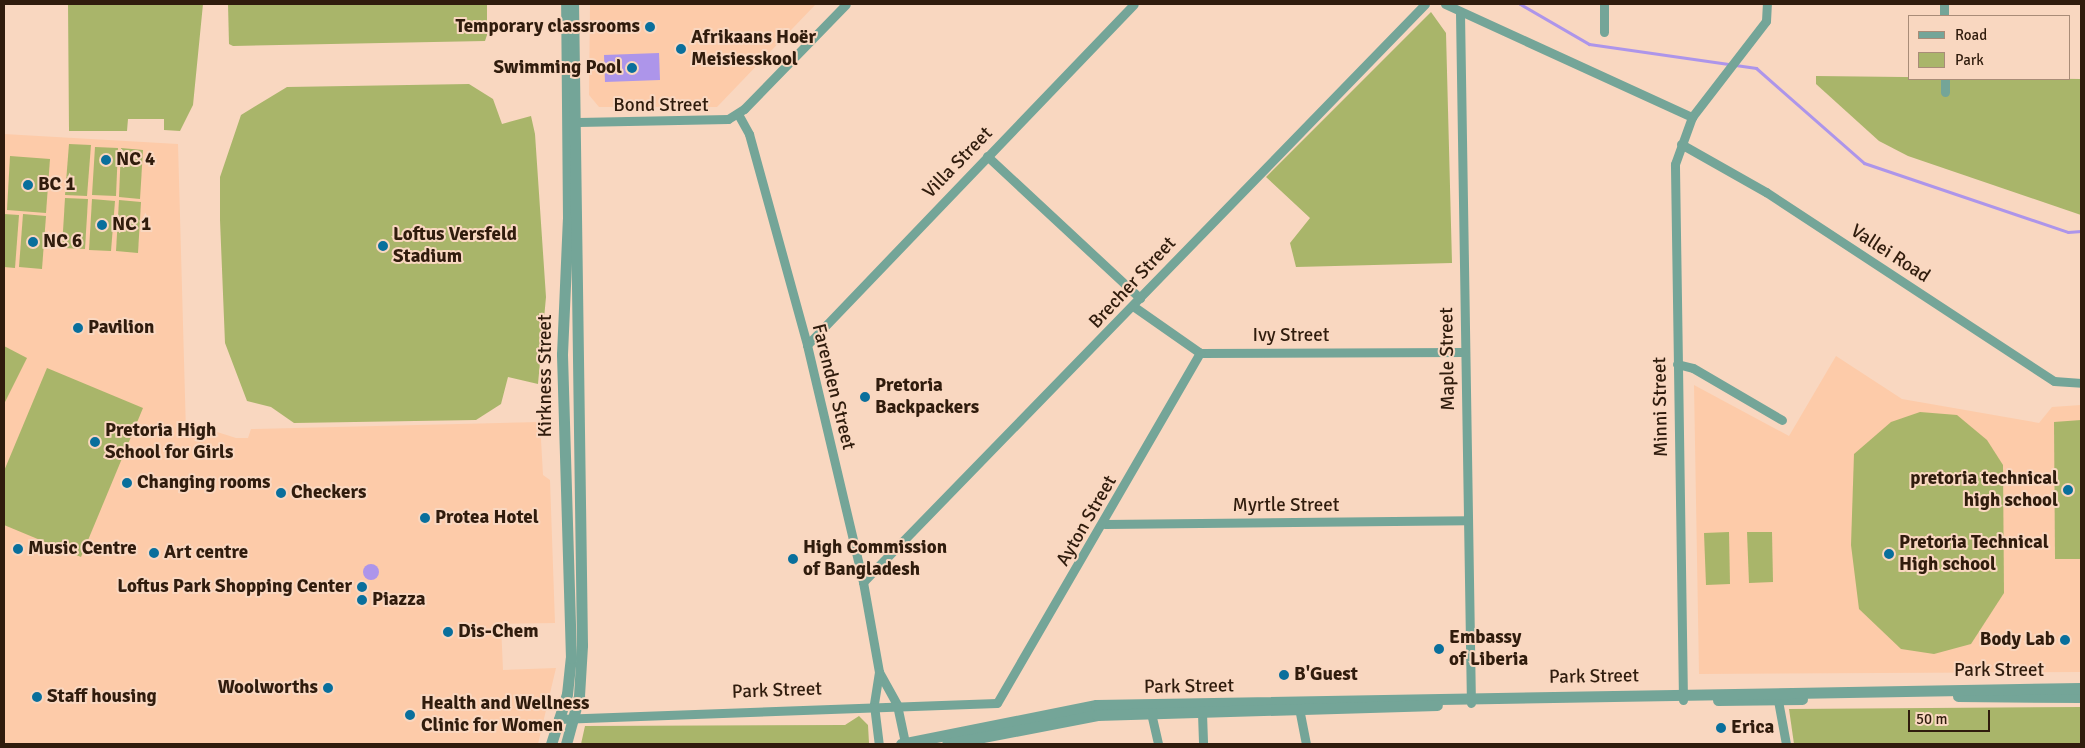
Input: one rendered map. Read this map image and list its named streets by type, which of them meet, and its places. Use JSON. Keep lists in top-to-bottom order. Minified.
{"streets":{"street":["Bond Street","Villa Street","Vallei Road","Brecher Street","Ivy Street","Maple Street","Kirkness Street","Farenden Street","Minni Street","Myrtle Street","Ayton Street","Park Street"]},"crossings":[["Bond Street","Kirkness Street"],["Bond Street","Farenden Street"],["Villa Street","Farenden Street"],["Vallei Road","Minni Street"],["Brecher Street","Farenden Street"],["Ivy Street","Maple Street"],["Ivy Street","Ayton Street"],["Maple Street","Myrtle Street"],["Maple Street","Park Street"],["Kirkness Street","Park Street"],["Farenden Street","Park Street"],["Minni Street","Park Street"],["Myrtle Street","Ayton Street"],["Ayton Street","Park Street"]],"places":["Temporary classrooms","Afrikaans Hoër Meisiesskool","Swimming Pool","NC 4","BC 1","NC 1","NC 6","Loftus Versfeld Stadium","Pavilion","Pretoria Backpackers","Pretoria High School for Girls","Changing rooms","pretoria technical high school","Checkers","Protea Hotel","Music Centre","Art centre","Pretoria Technical High school","High Commission of Bangladesh","Loftus Park Shopping Center","Piazza","Dis-Chem","Body Lab","Embassy of Liberia","B'Guest","Woolworths","Staff housing","Health and Wellness Clinic for Women","Erica"],"legend":["Road","Park"],"scale_bar":"50 m"}
